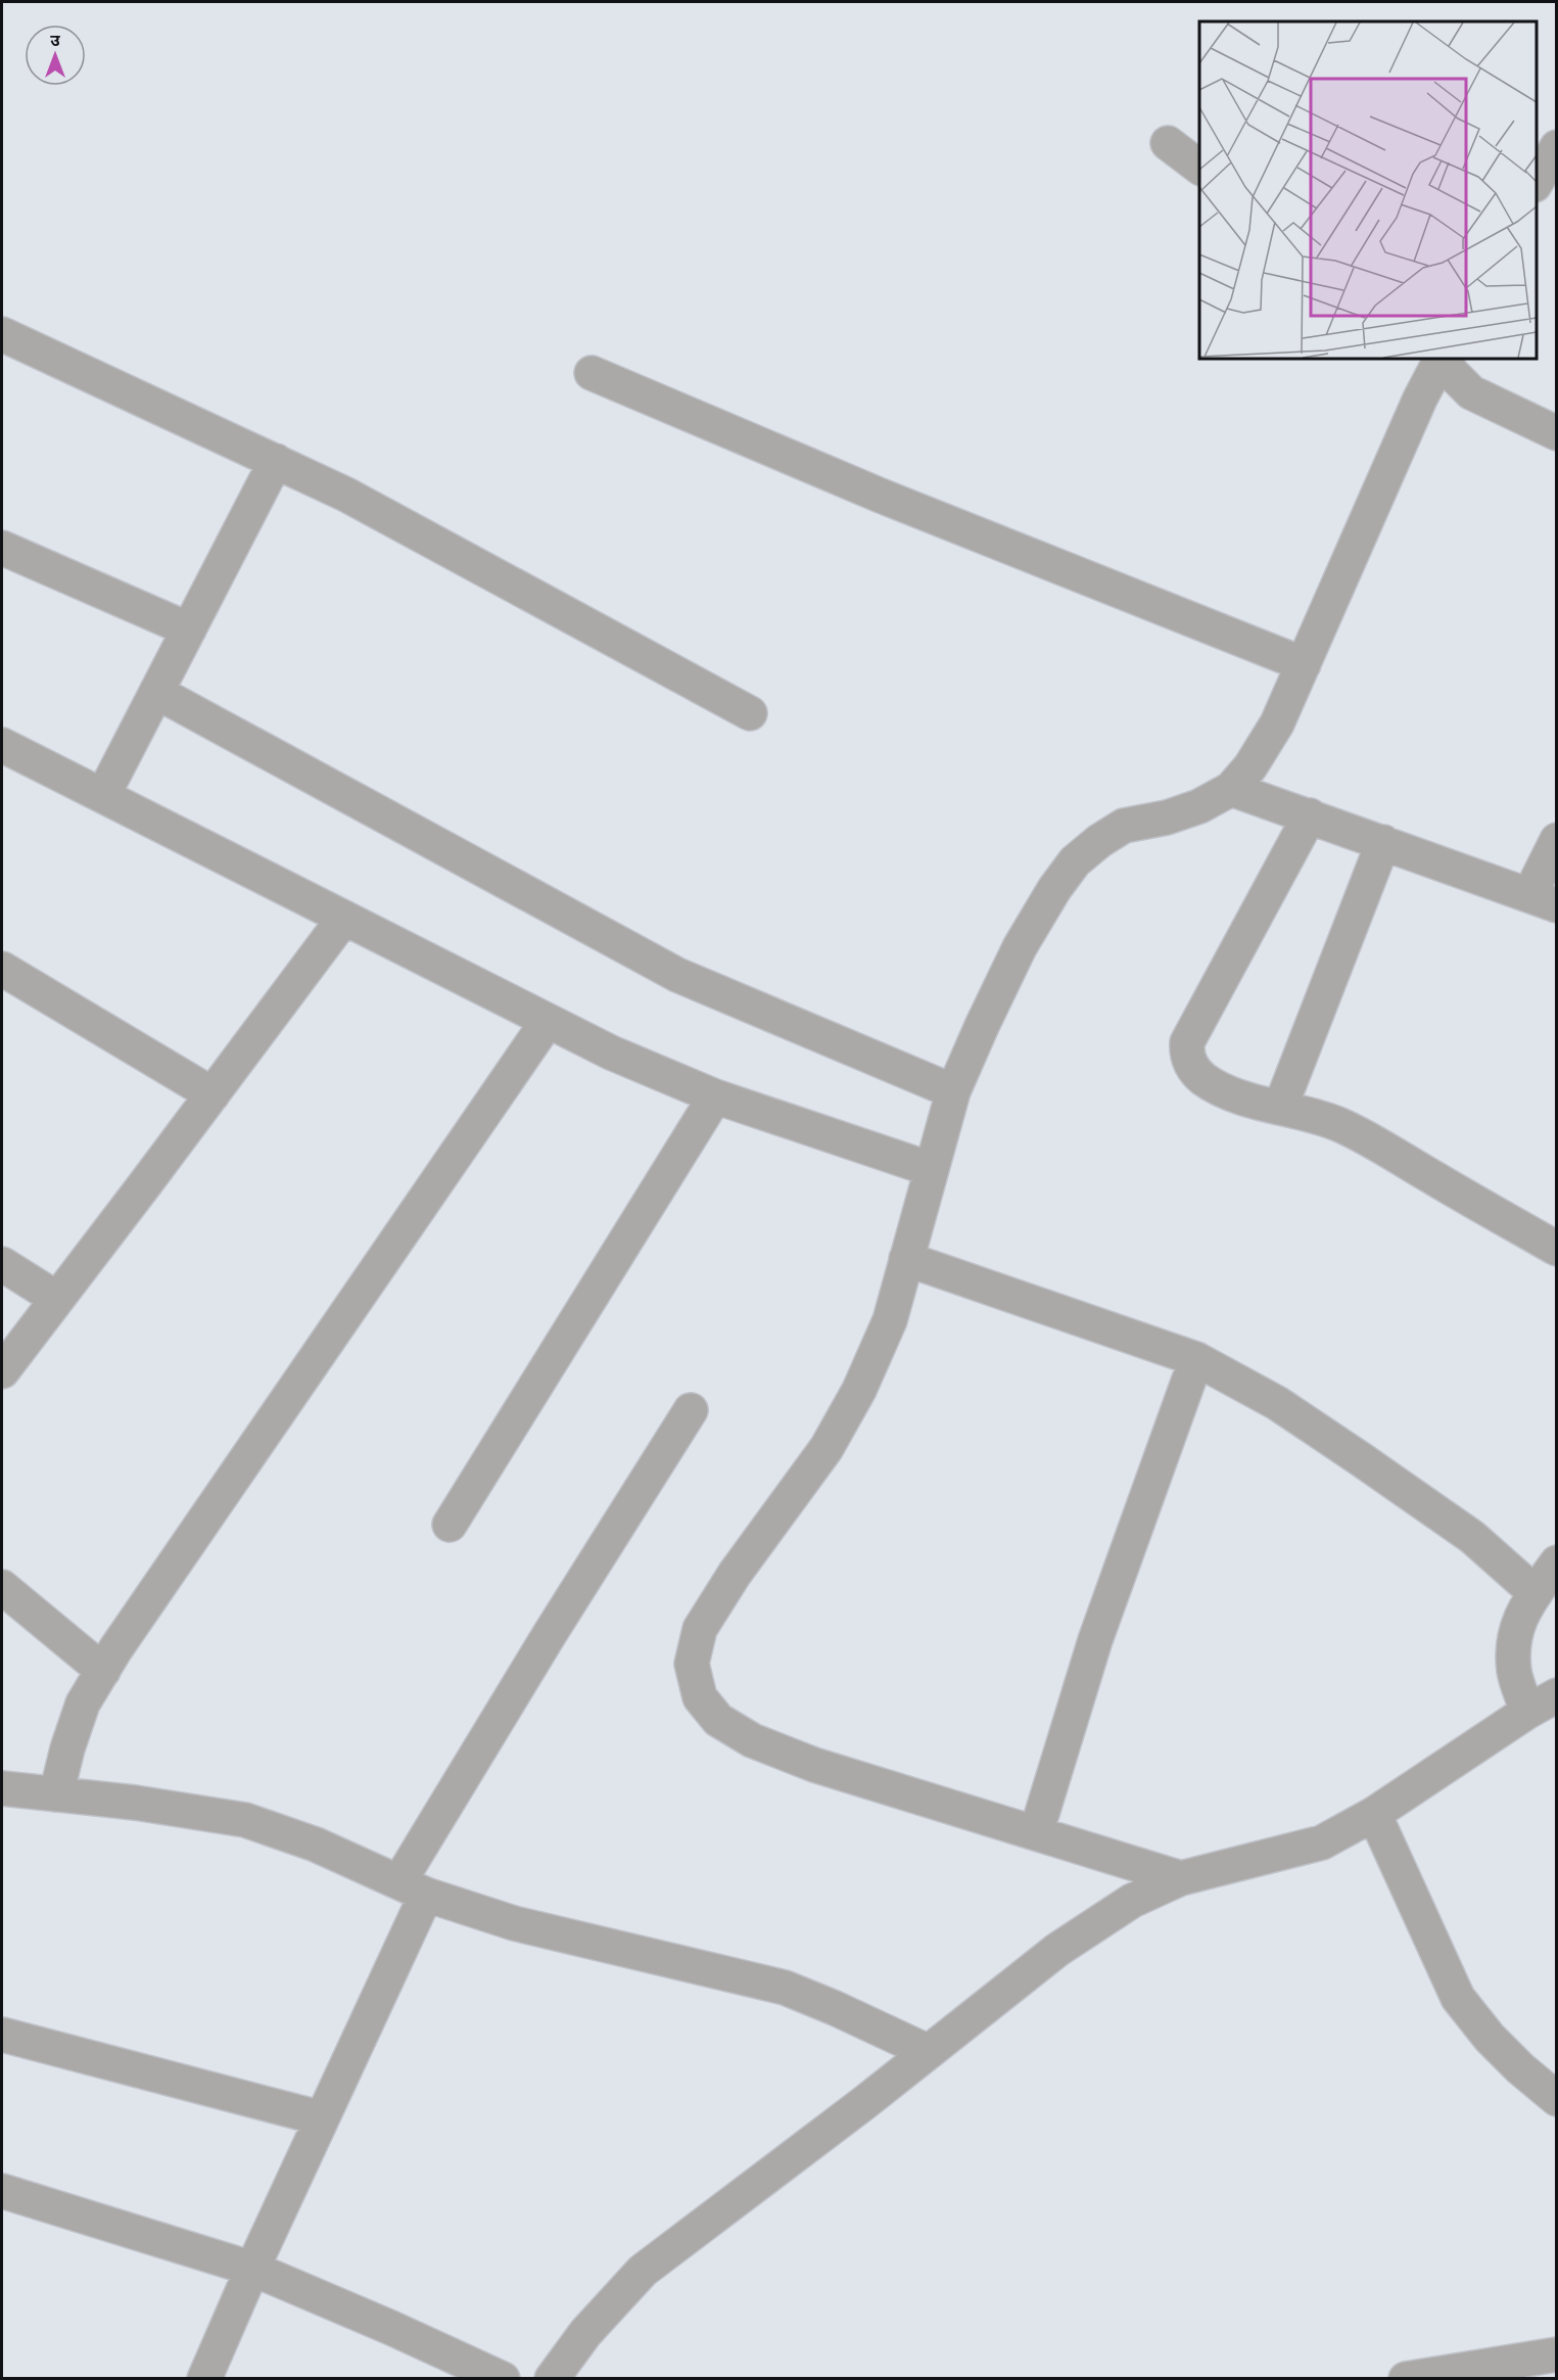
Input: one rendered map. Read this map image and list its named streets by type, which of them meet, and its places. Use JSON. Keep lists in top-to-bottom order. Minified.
{"north":"top"}
